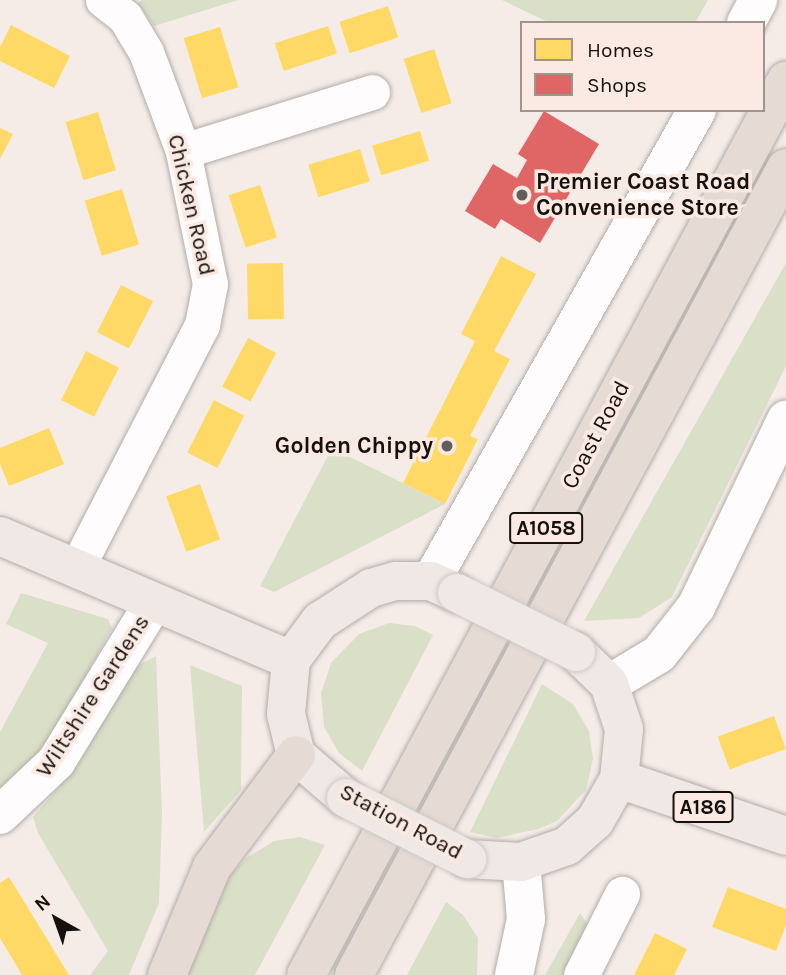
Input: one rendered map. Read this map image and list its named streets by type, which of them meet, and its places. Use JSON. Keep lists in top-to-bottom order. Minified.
{"streets":{"highway":["Coast Road","A1058"],"main road":["A186","Station Road"],"street":["Chicken Road","Wiltshire Gardens"]},"crossings":[["A186","Station Road"]],"places":["Premier Coast Road Convenience Store","Golden Chippy"],"legend":["Homes","Shops"],"north":"top left"}
